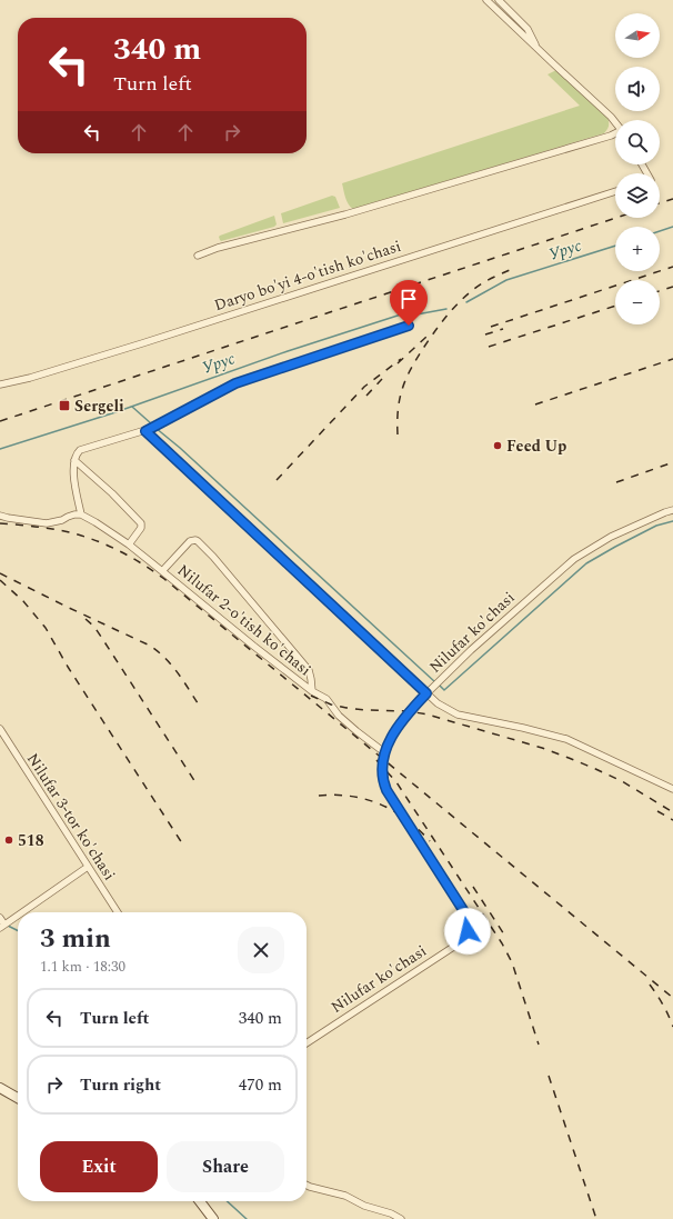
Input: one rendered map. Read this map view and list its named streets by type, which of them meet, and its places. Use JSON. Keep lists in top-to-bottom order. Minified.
{"streets":{"street":["Daryo bo'yi 4-o'tish ko'chasi","Nilufar 2-o'tish ko'chasi","Nilufar ko'chasi","Nilufar 3-tor ko'chasi"]},"crossings":[["Nilufar 2-o'tish ko'chasi","Nilufar ko'chasi"]],"water":["Урус"],"places":{"transit":["Sergeli"],"other":["Feed Up","518"]},"north":"right","page":{"map_buttons":["+","−"],"turn":["340 m","Turn left"],"heading":["3 min","1.1 km · 18:30"],"list":[{"name":"Turn left","value":"340 m"},{"name":"Turn right","value":"470 m"}],"buttons":["Exit","Share"]}}
